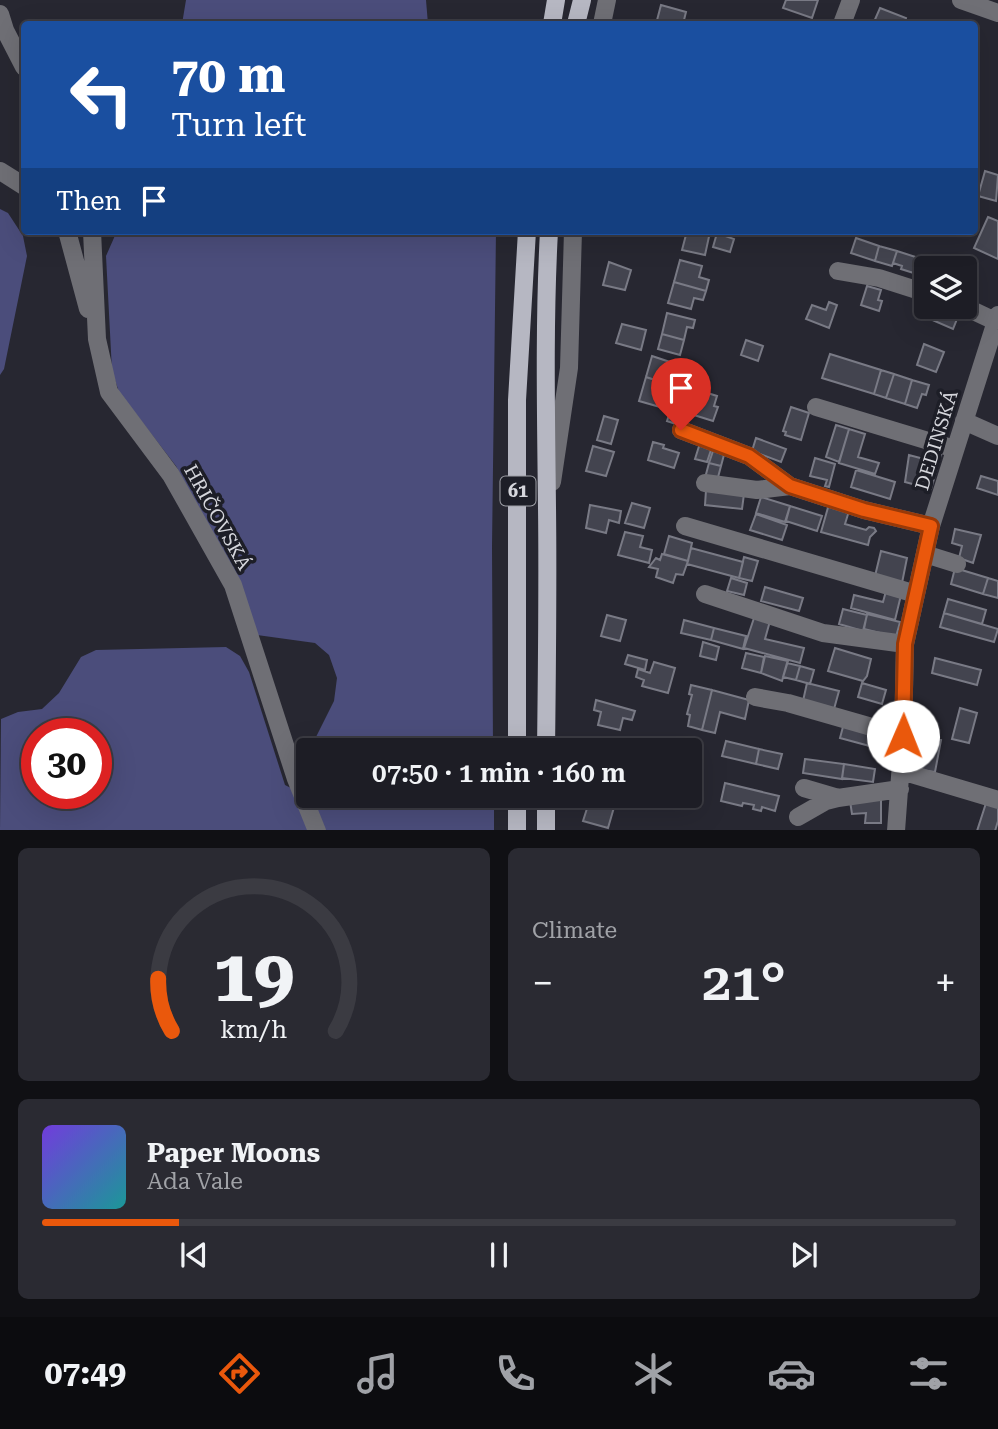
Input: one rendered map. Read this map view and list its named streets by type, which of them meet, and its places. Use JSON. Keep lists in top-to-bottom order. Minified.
{"streets":{"main road":["61"],"street":["DEDINSKÁ","HRIČOVSKÁ"]},"page":{"turn":["70 m","Turn left"],"then":"Then","limit":"30","trip":"07:50 · 1 min · 160 m","tile":"Climate","heat":["−","21°","+"],"song":["Paper Moons","Ada Vale"],"tabs":"07:49","gauge":["19","km/h"]}}
